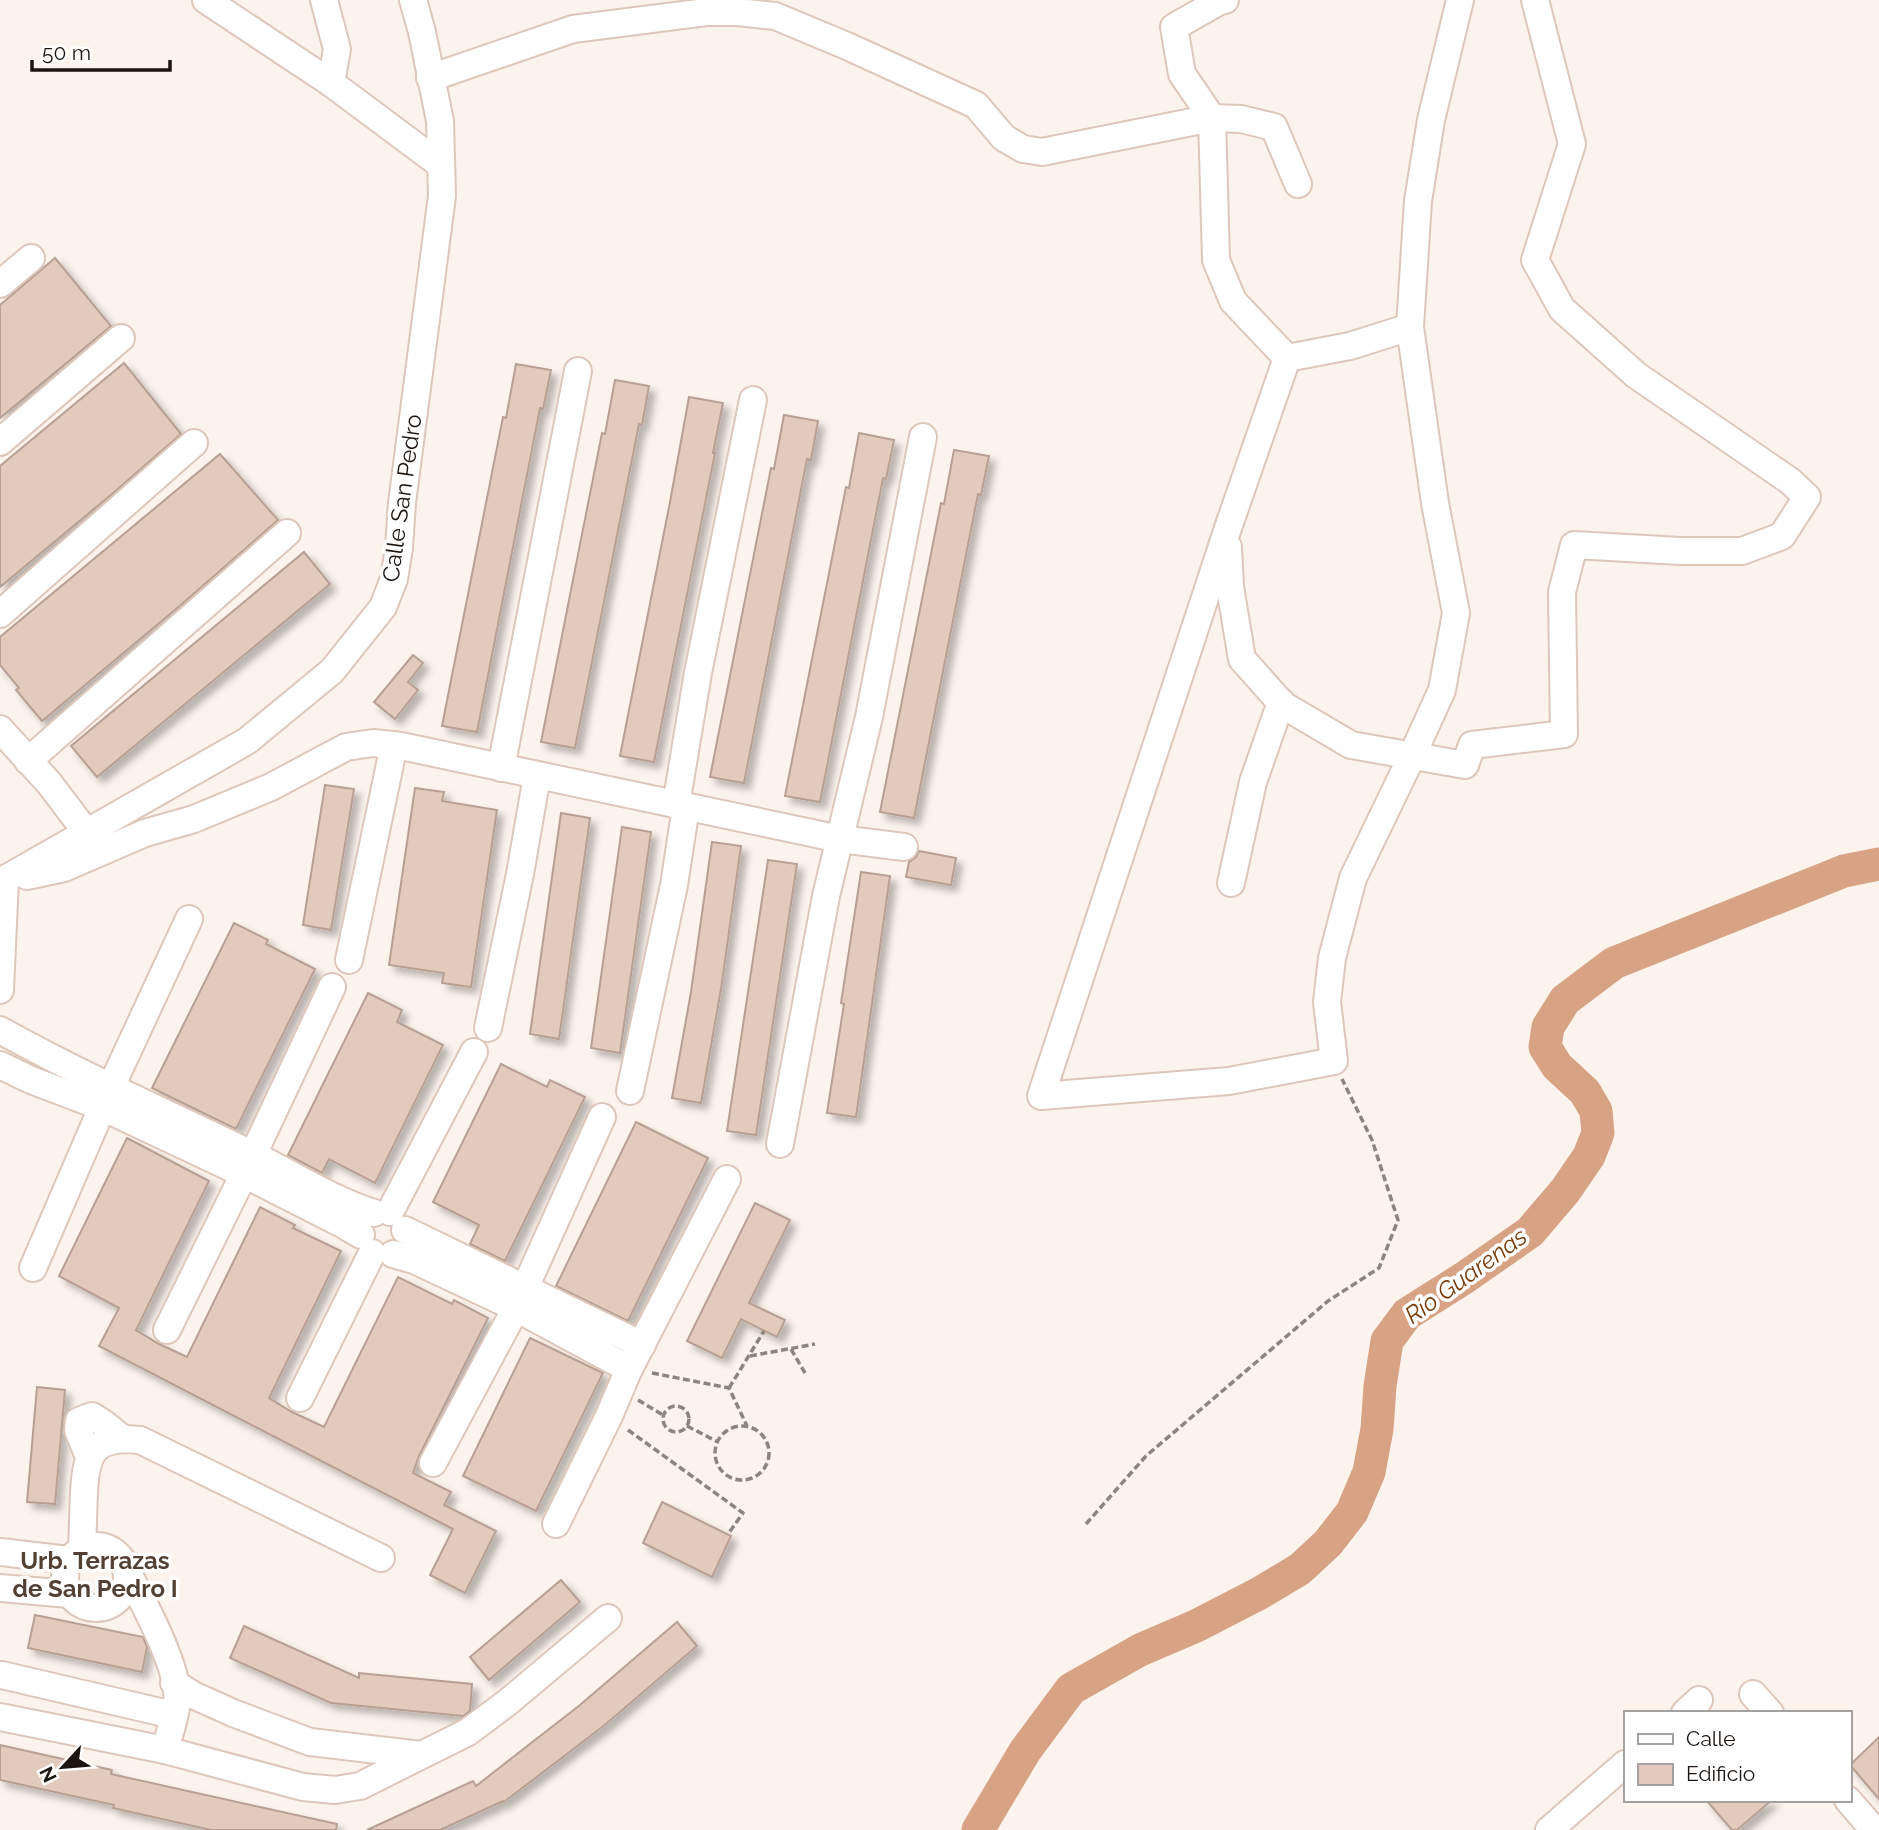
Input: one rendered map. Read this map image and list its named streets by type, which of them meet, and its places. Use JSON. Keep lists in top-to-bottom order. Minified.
{"streets":{"street":["Calle San Pedro"]},"districts":["Urb. Terrazas de San Pedro I"],"water":["Río Guarenas"],"legend":["Calle","Edificio"],"scale_bar":"50 m","north":"bottom left"}
